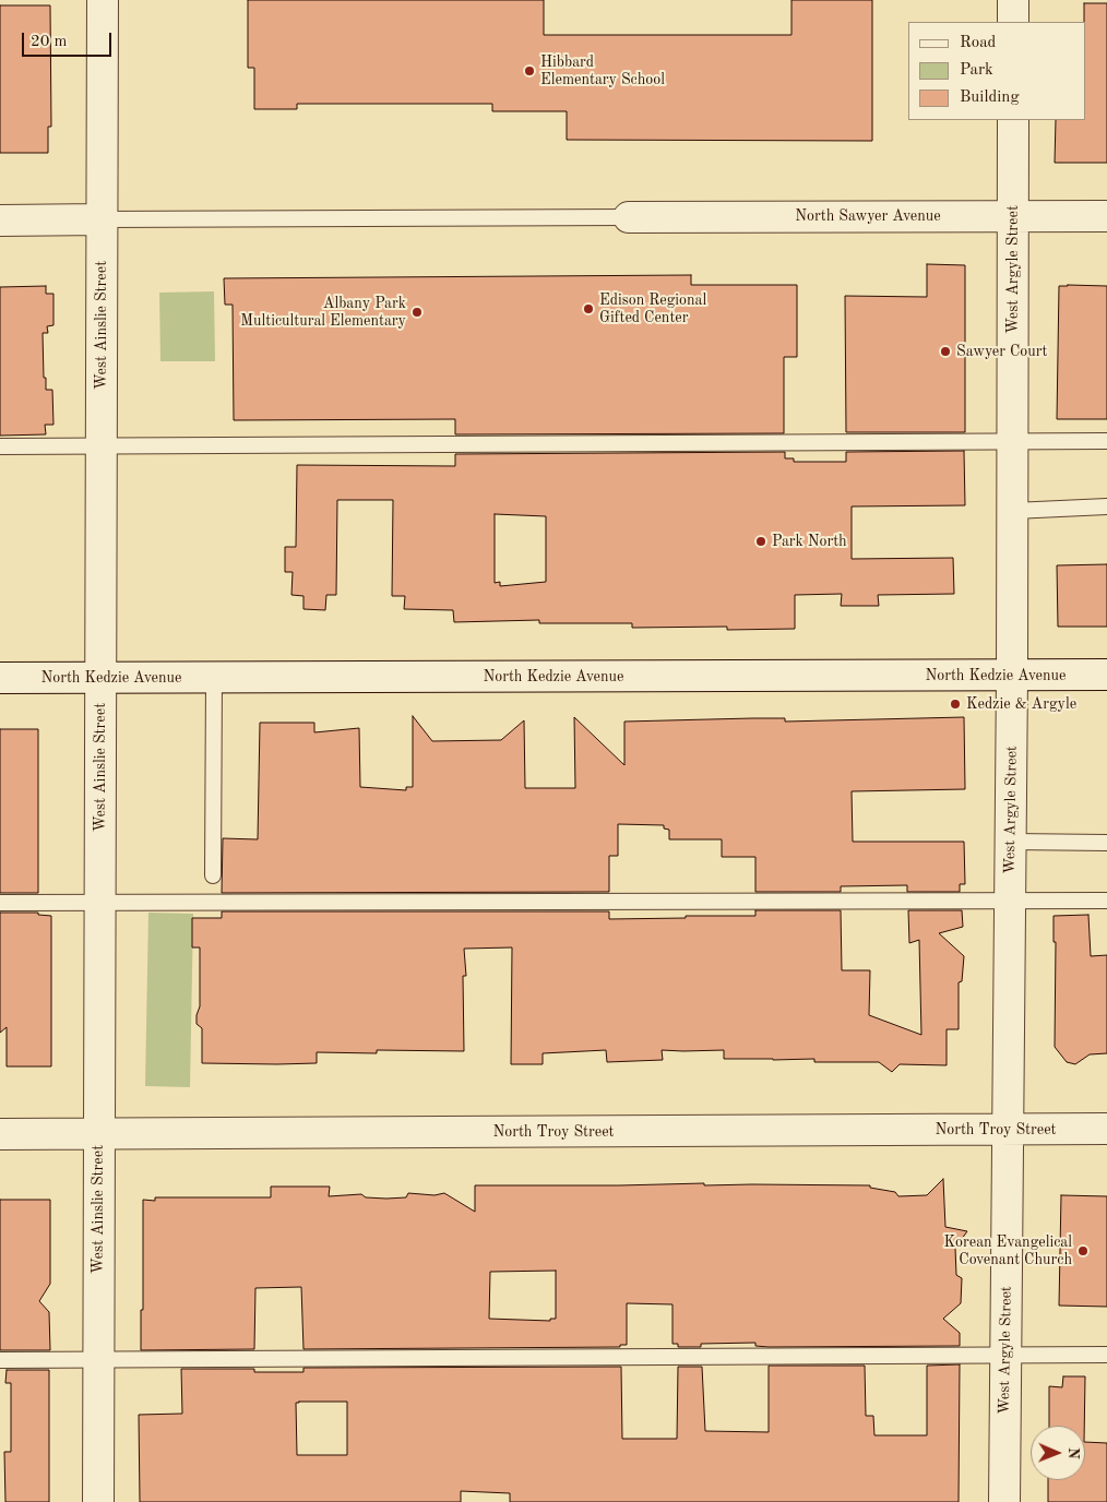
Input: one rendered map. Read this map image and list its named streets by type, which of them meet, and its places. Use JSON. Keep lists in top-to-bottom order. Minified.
{"streets":{"street":["North Sawyer Avenue","West Argyle Street","West Ainslie Street","North Kedzie Avenue","North Troy Street"]},"crossings":[["North Sawyer Avenue","West Argyle Street"],["West Argyle Street","North Kedzie Avenue"],["West Argyle Street","North Troy Street"],["West Ainslie Street","North Kedzie Avenue"],["West Ainslie Street","North Troy Street"]],"places":["Hibbard Elementary School","Edison Regional Gifted Center","Albany Park Multicultural Elementary","Sawyer Court","Park North","Kedzie & Argyle","Korean Evangelical Covenant Church"],"legend":["Road","Park","Building"],"scale_bar":"20 m","north":"right"}
